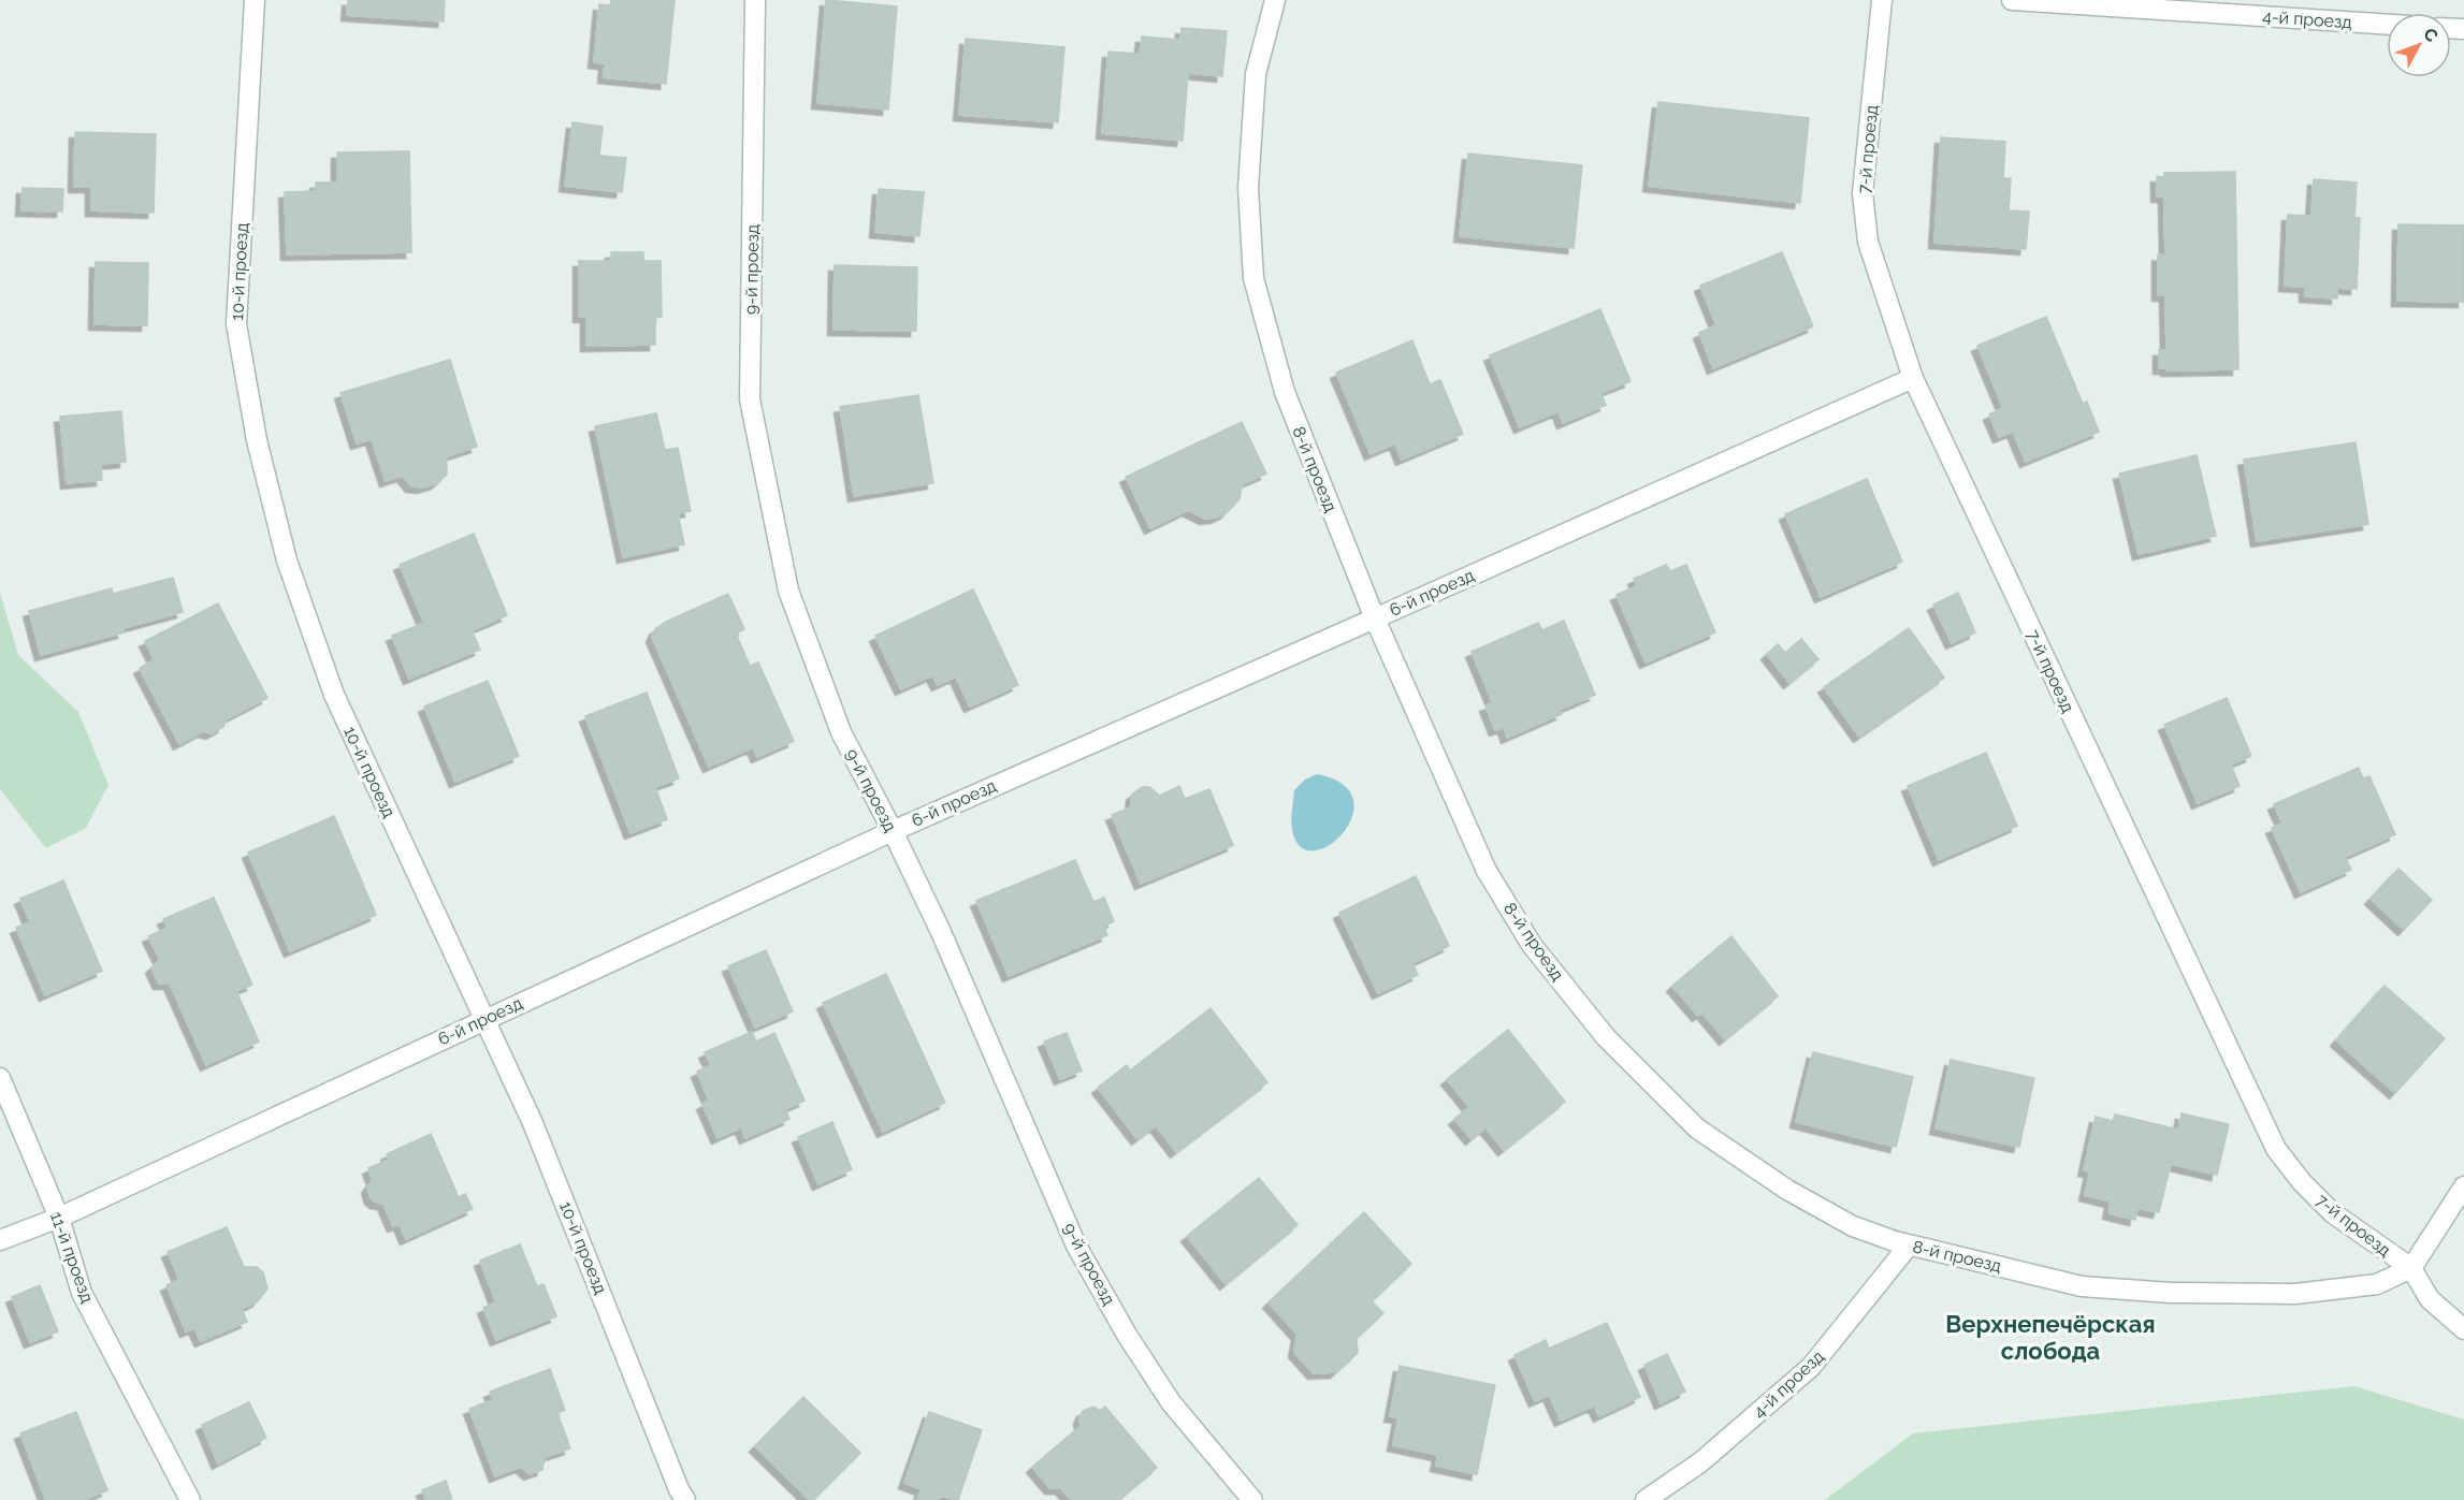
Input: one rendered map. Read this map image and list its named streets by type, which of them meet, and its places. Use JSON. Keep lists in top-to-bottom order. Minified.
{"streets":{"street":["4-й проезд","7-й проезд","9-й проезд","10-й проезд","8-й проезд","6-й проезд","11-й проезд"]},"crossings":[["4-й проезд","8-й проезд"],["7-й проезд","8-й проезд"],["7-й проезд","6-й проезд"],["9-й проезд","6-й проезд"],["10-й проезд","6-й проезд"],["8-й проезд","6-й проезд"],["6-й проезд","11-й проезд"]],"districts":["Верхнепечёрская слобода"],"north":"top right"}
